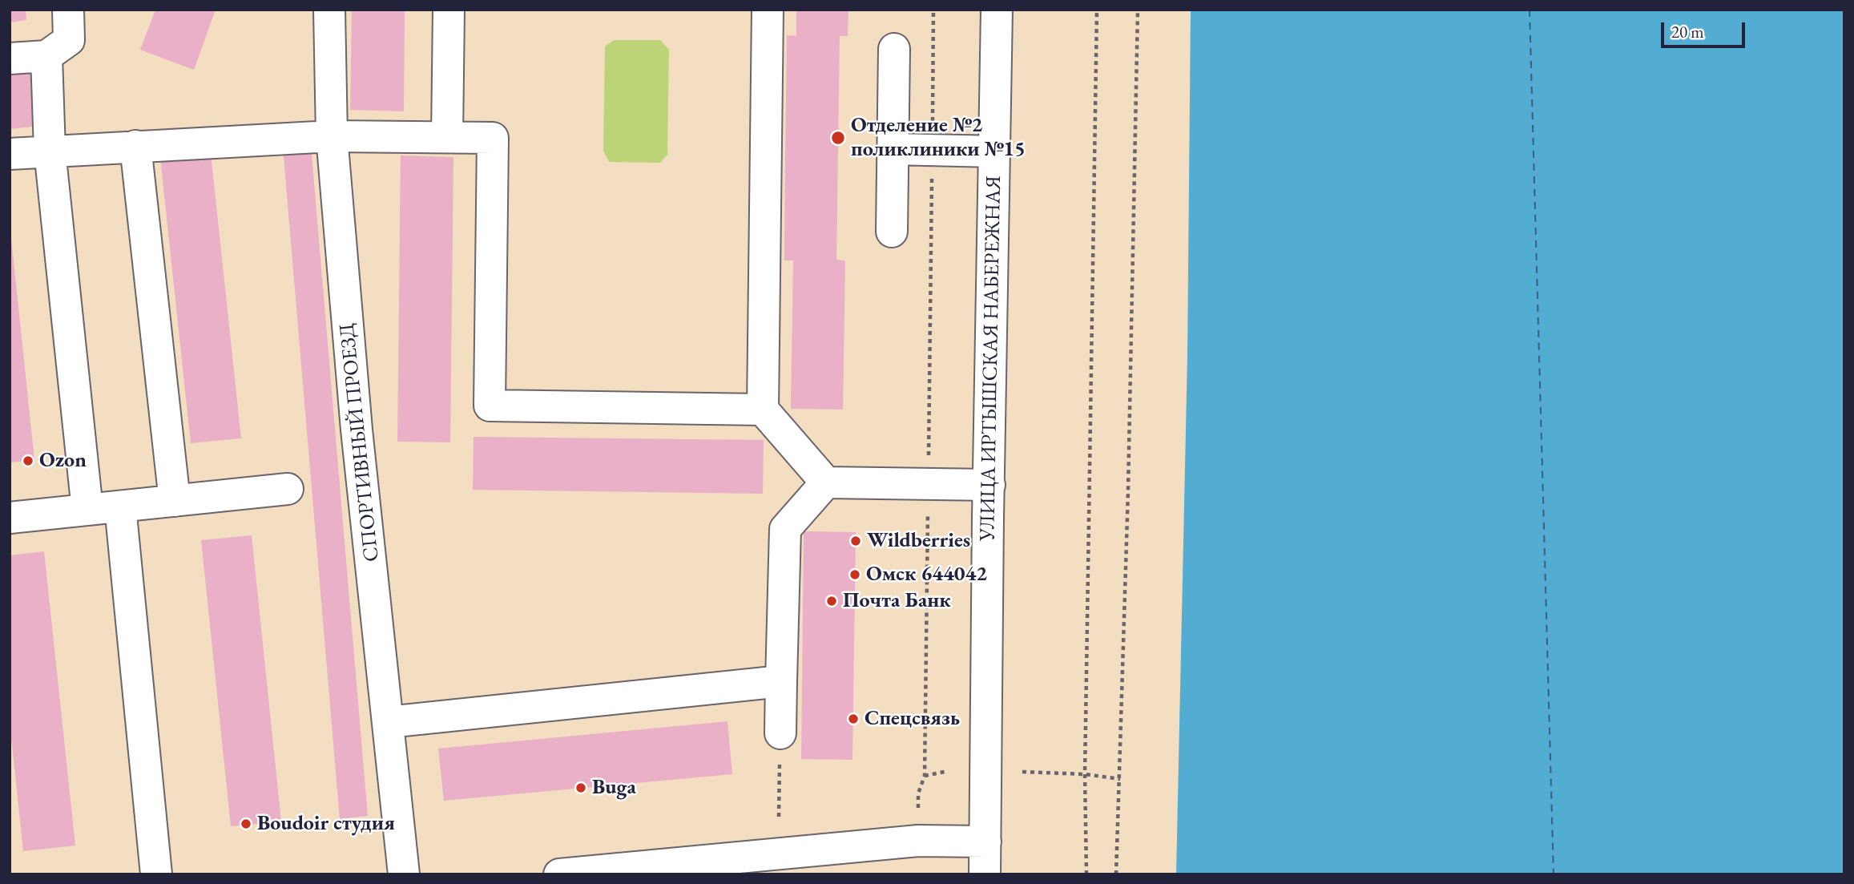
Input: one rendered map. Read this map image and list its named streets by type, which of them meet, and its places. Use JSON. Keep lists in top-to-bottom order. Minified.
{"streets":{"main road":["УЛИЦА ИРТЫШСКАЯ НАБЕРЕЖНАЯ","СПОРТИВНЫЙ ПРОЕЗД"]},"places":["Отделение №2 поликлиники №15","Ozon","Wildberries","Омск 644042","Почта Банк","Спецсвязь","Buga","Boudoir студия"],"scale_bar":"20 m"}
